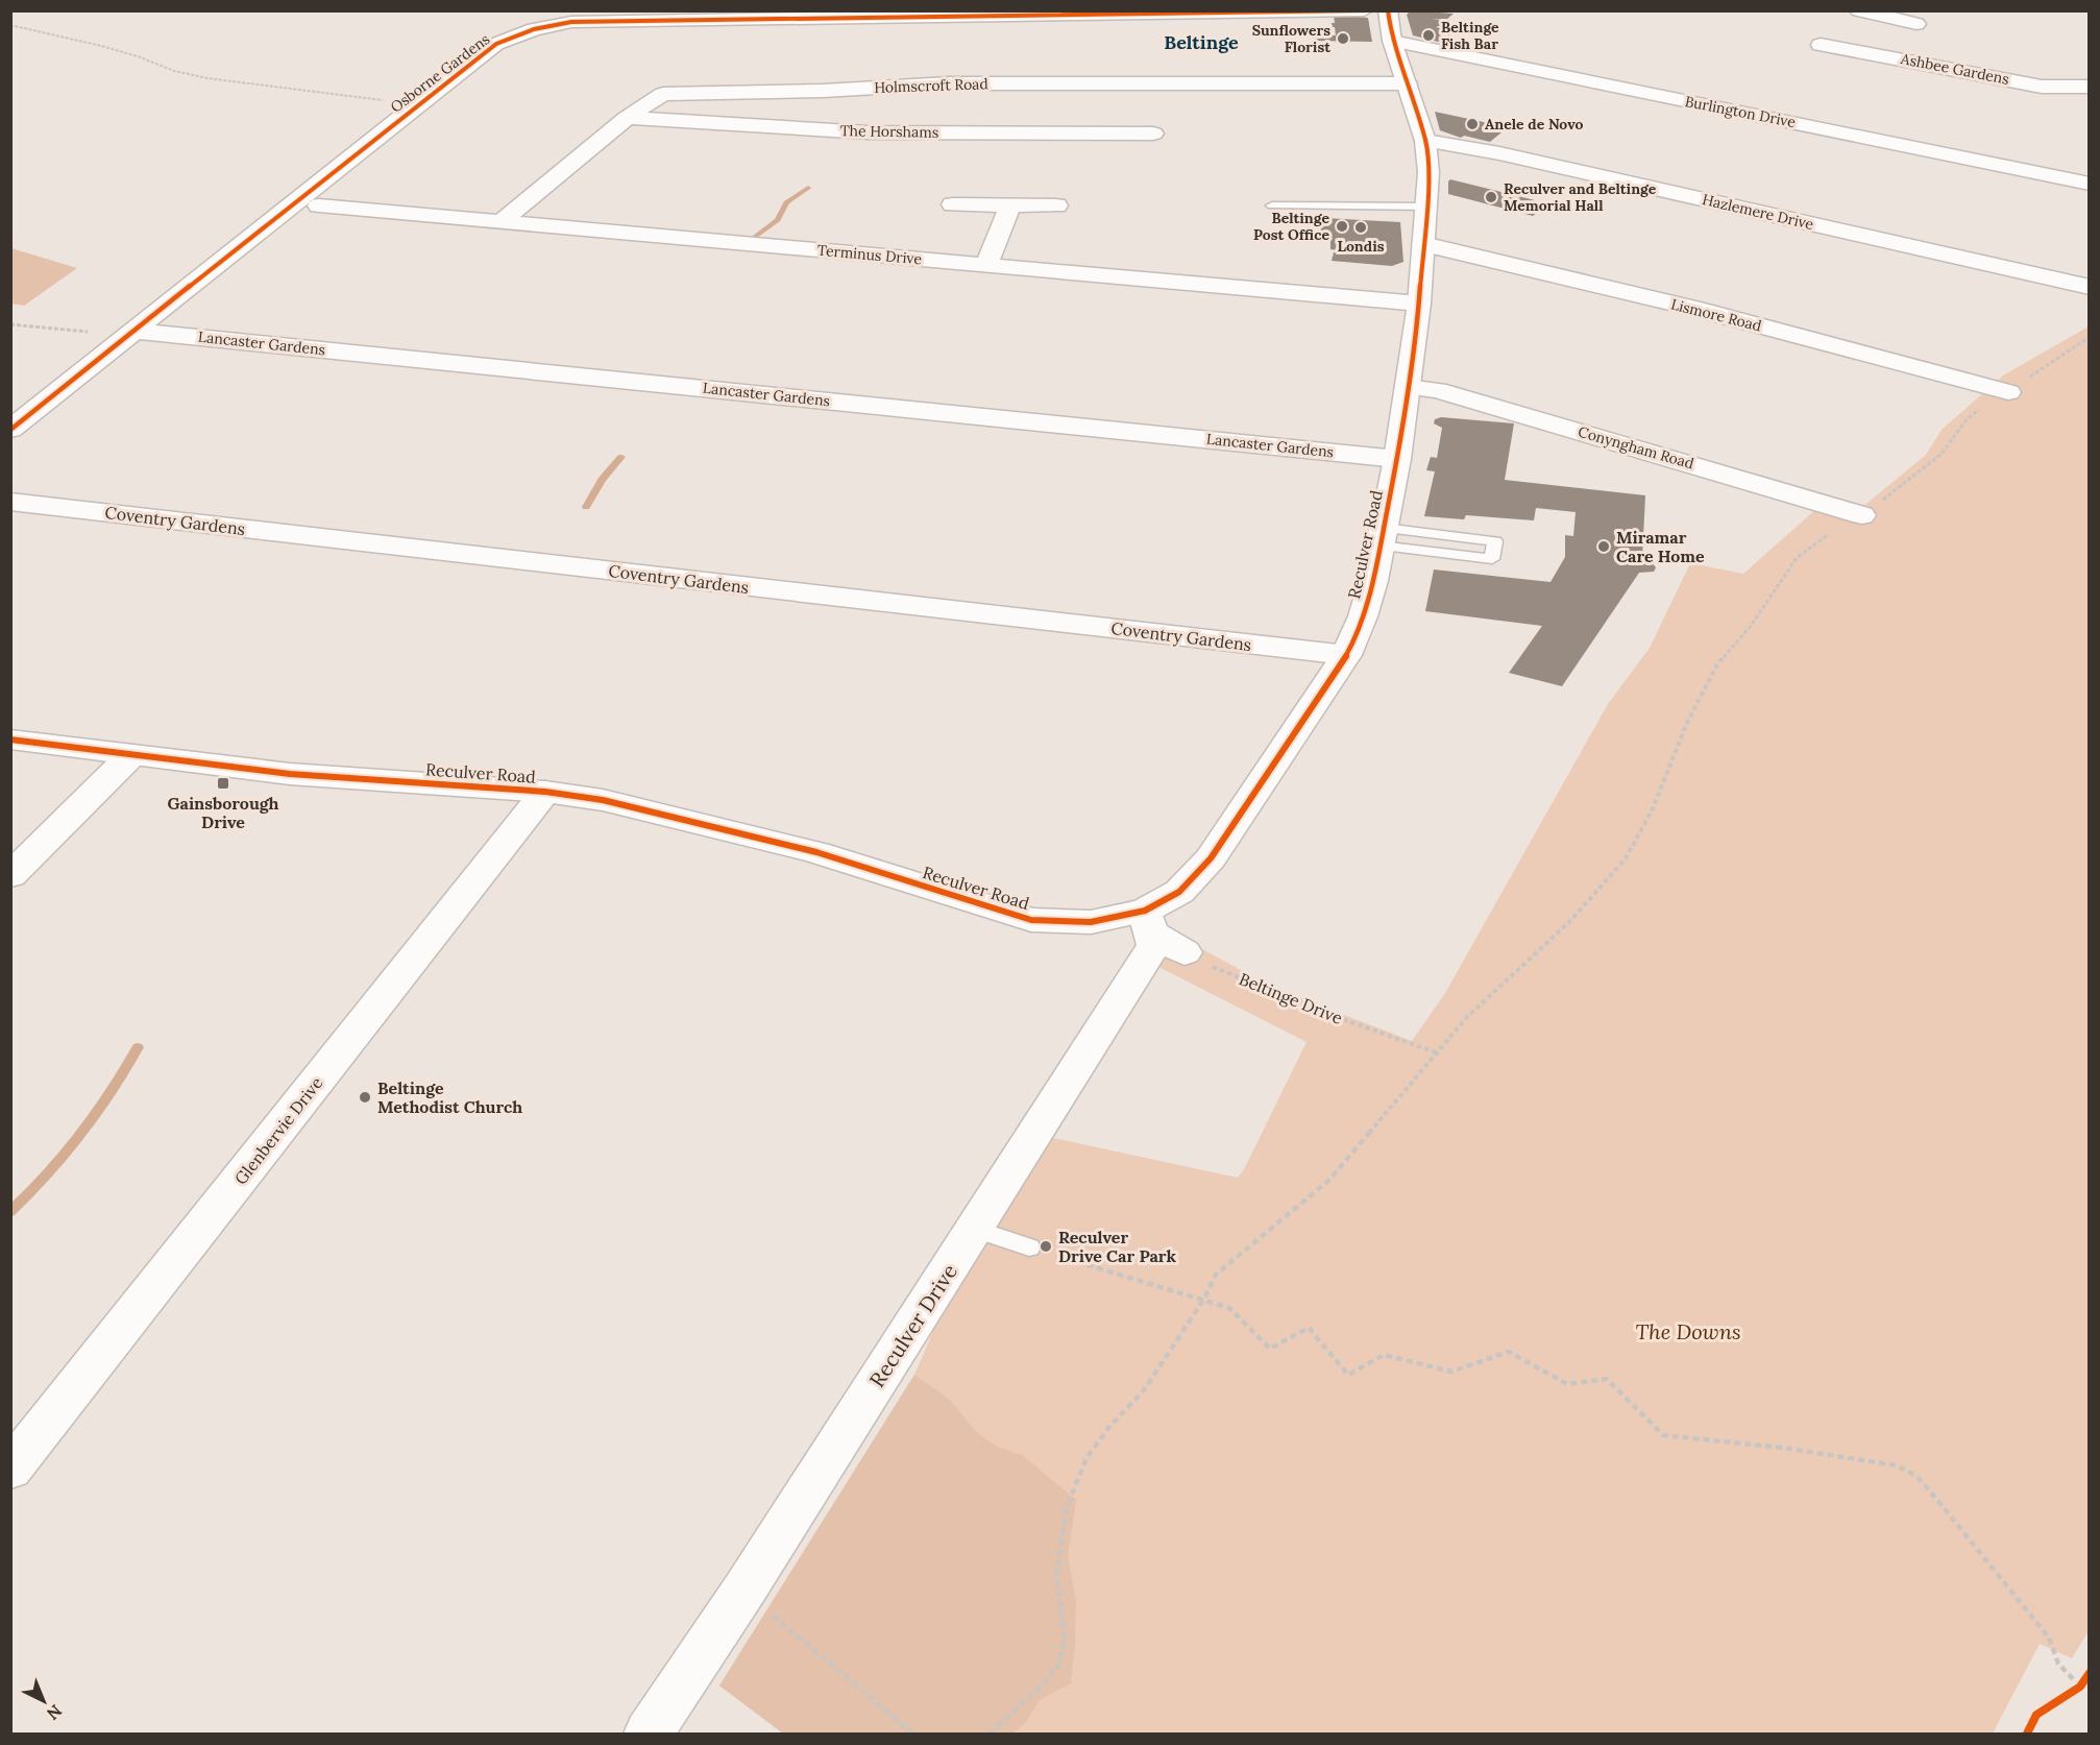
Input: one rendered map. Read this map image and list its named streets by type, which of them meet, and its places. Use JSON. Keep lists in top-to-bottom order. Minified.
{"streets":{"street":["Ashbee Gardens","Osborne Gardens","Holmscroft Road","Burlington Drive","The Horshams","Hazlemere Drive","Terminus Drive","Lismore Road","Lancaster Gardens","Conyngham Road","Coventry Gardens","Reculver Road","Glenbervie Drive","Reculver Drive"],"path":["Beltinge Drive"]},"crossings":[["Osborne Gardens","Lancaster Gardens"],["Holmscroft Road","The Horshams"],["Holmscroft Road","Terminus Drive"],["Holmscroft Road","Reculver Road"],["Burlington Drive","Reculver Road"],["Hazlemere Drive","Reculver Road"],["Terminus Drive","Reculver Road"],["Lismore Road","Reculver Road"],["Lancaster Gardens","Reculver Road"],["Conyngham Road","Reculver Road"],["Coventry Gardens","Reculver Road"],["Reculver Road","Beltinge Drive"],["Reculver Road","Glenbervie Drive"],["Reculver Road","Reculver Drive"],["Beltinge Drive","Reculver Drive"]],"districts":["Beltinge"],"parks":["The Downs"],"places":{"other":["Beltinge Fish Bar","Sunflowers Florist","Anele de Novo","Reculver and Beltinge Memorial Hall","Beltinge Post Office","Londis","Miramar Care Home","Beltinge Methodist Church","Reculver Drive Car Park"],"transit":["Gainsborough Drive"]},"north":"bottom right"}
